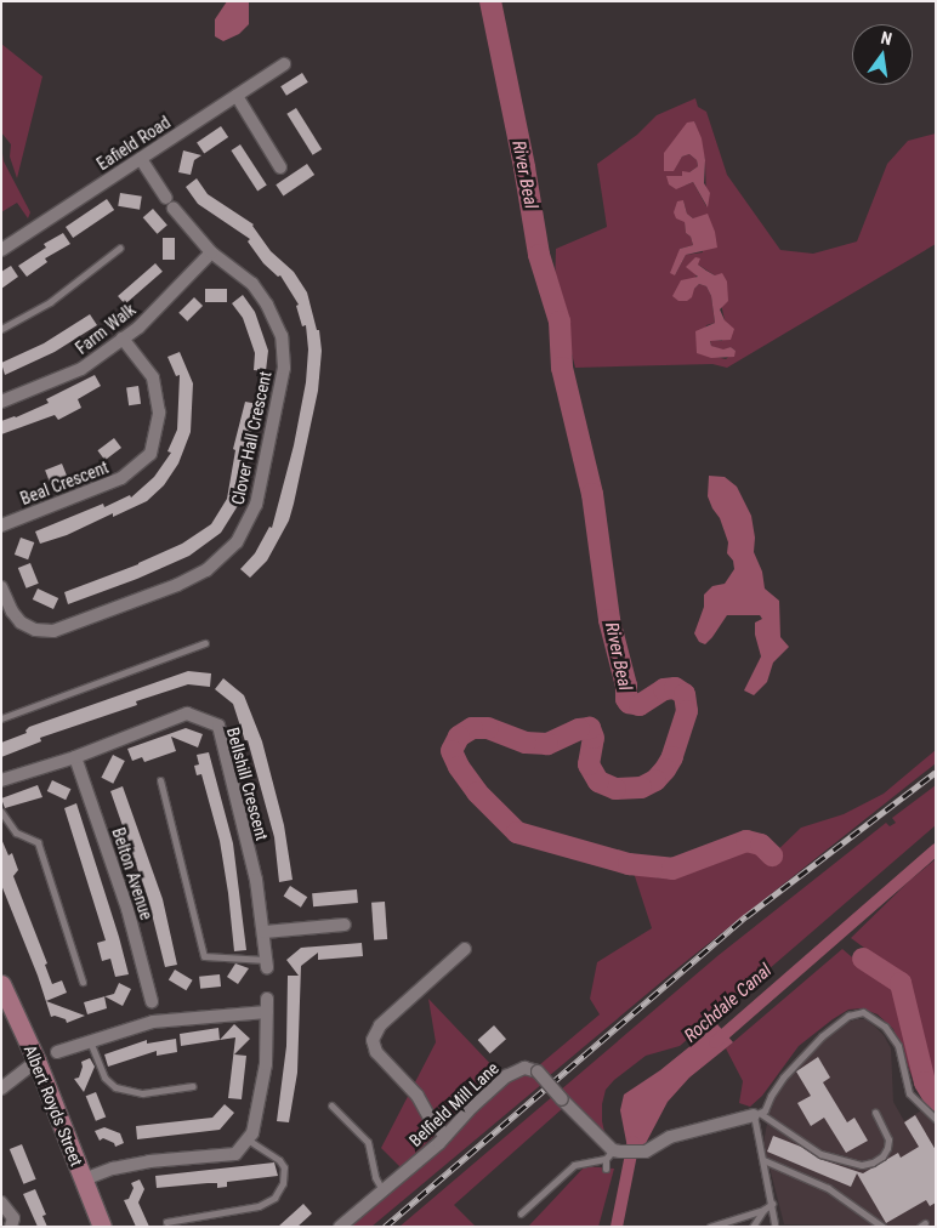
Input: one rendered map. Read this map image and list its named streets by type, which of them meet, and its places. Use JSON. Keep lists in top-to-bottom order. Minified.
{"streets":{"main road":["Albert Royds Street"],"street":["Eafield Road","Farm Walk","Clover Hall Crescent","Beal Crescent","Bellshill Crescent","Belton Avenue","Belfield Mill Lane"]},"crossings":[["Farm Walk","Clover Hall Crescent"],["Farm Walk","Beal Crescent"],["Bellshill Crescent","Belton Avenue"]],"water":["River Beal","Rochdale Canal"],"north":"top"}
